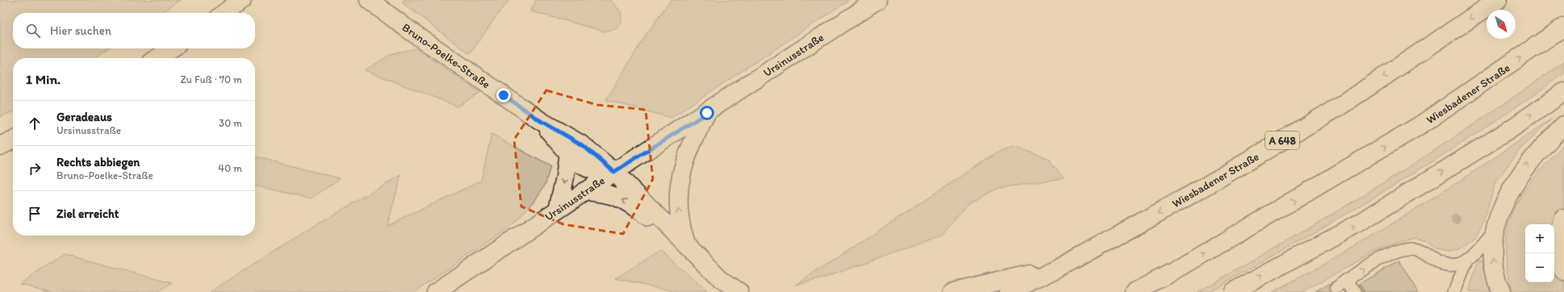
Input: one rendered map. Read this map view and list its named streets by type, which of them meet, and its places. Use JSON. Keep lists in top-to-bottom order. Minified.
{"streets":{"main road":["Ursinusstraße","Bruno-Poelke-Straße","Wiesbadener Straße","A 648"]},"crossings":[["Ursinusstraße","Bruno-Poelke-Straße"],["Wiesbadener Straße","A 648"]],"north":"bottom right","page":{"search":"Hier suchen","heading":["1 Min.","Zu Fuß · 70 m"],"list":[["Geradeaus","Ursinusstraße","30 m"],["Rechts abbiegen","Bruno-Poelke-Straße","40 m"],"Ziel erreicht"],"map_buttons":["+","−"]}}
